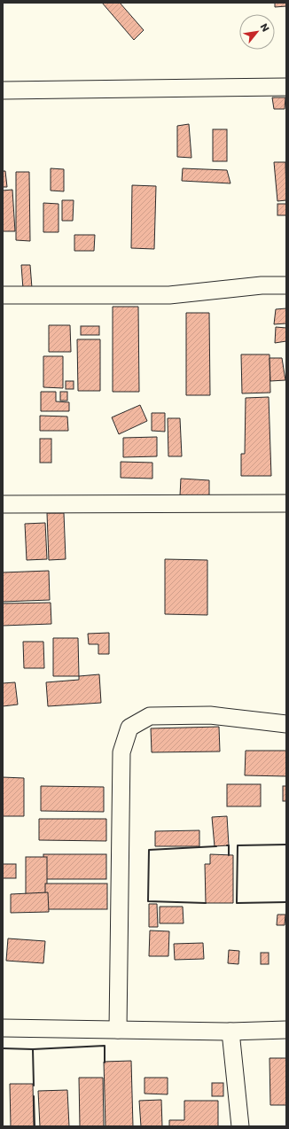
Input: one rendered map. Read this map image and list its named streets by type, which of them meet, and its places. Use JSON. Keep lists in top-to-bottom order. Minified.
{"north":"top right"}
